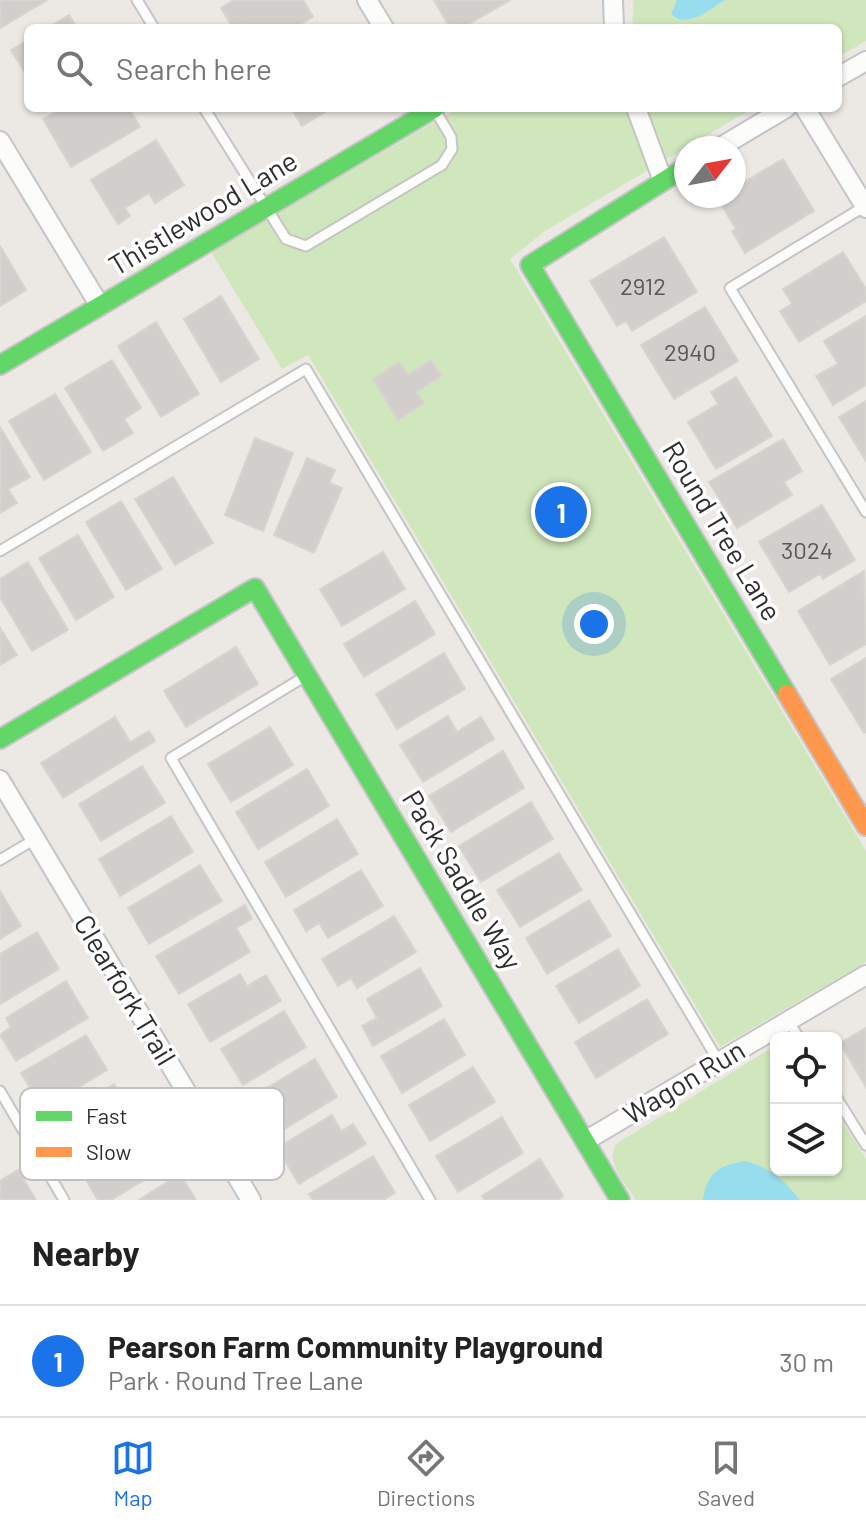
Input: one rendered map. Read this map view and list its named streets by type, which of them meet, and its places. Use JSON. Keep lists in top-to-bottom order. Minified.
{"streets":{"street":["Thistlewood Lane","Round Tree Lane","Pack Saddle Way","Clearfork Trail","Wagon Run"]},"crossings":[["Pack Saddle Way","Wagon Run"]],"house_numbers":["2912","2940","3024"],"legend":["Fast","Slow"],"north":"top right","page":{"search":"Search here","pins":"1","heading":"Nearby","list":[{"mark":"1","name":"Pearson Farm Community Playground","note":"Park · Round Tree Lane","value":"30 m"}],"nav":["Map","Directions","Saved"]}}
